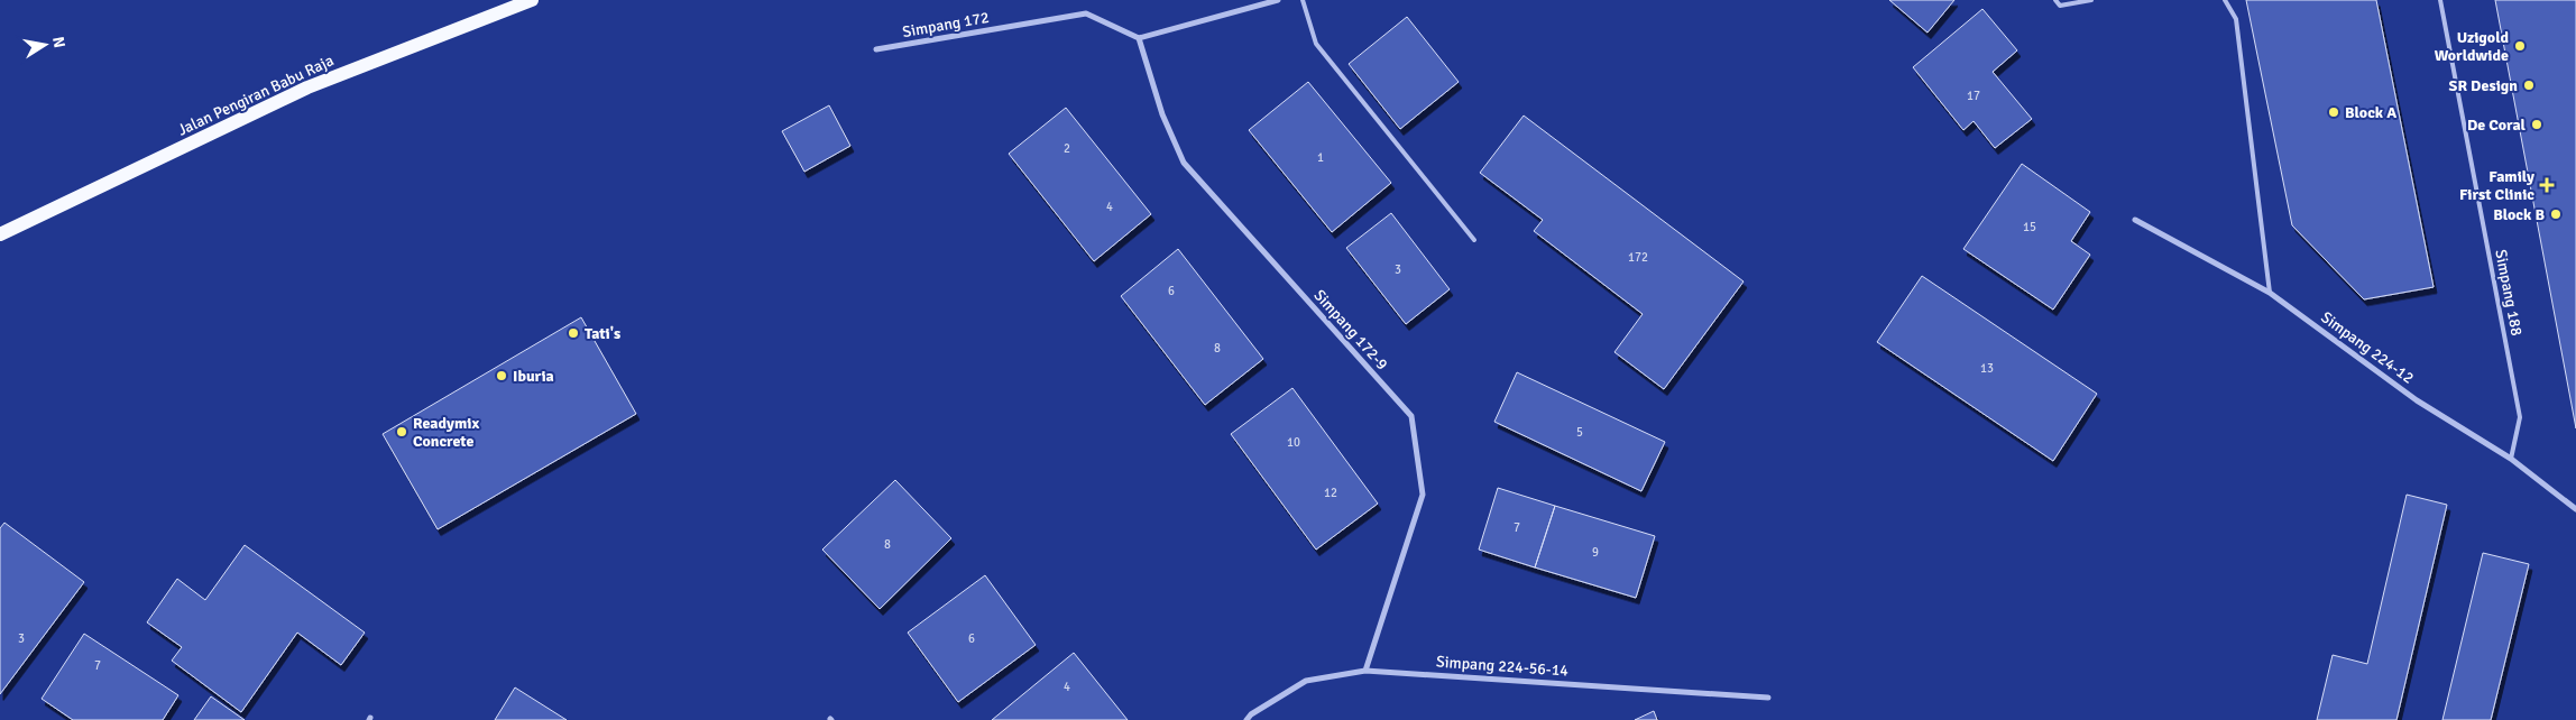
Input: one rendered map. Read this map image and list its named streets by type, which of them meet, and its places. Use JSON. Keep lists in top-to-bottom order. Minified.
{"streets":{"main road":["Jalan Pengiran Babu Raja"],"street":["Simpang 172","Simpang 172-9","Simpang 224-12","Simpang 224-56-14"],"lane":["Simpang 188"]},"crossings":[["Simpang 172","Simpang 172-9"],["Simpang 188","Simpang 224-12"],["Simpang 172-9","Simpang 224-56-14"]],"places":{"other":["Uzigold Worldwide","SR Design","Block A","De Coral","Block B","Tati's","Iburia","Readymix Concrete"],"health":["Family First Clinic"]},"house_numbers":["17","2","1","4","15","172","3","6","8","13","5","10","12","7","8","9","3","6","7","4"],"north":"right"}
